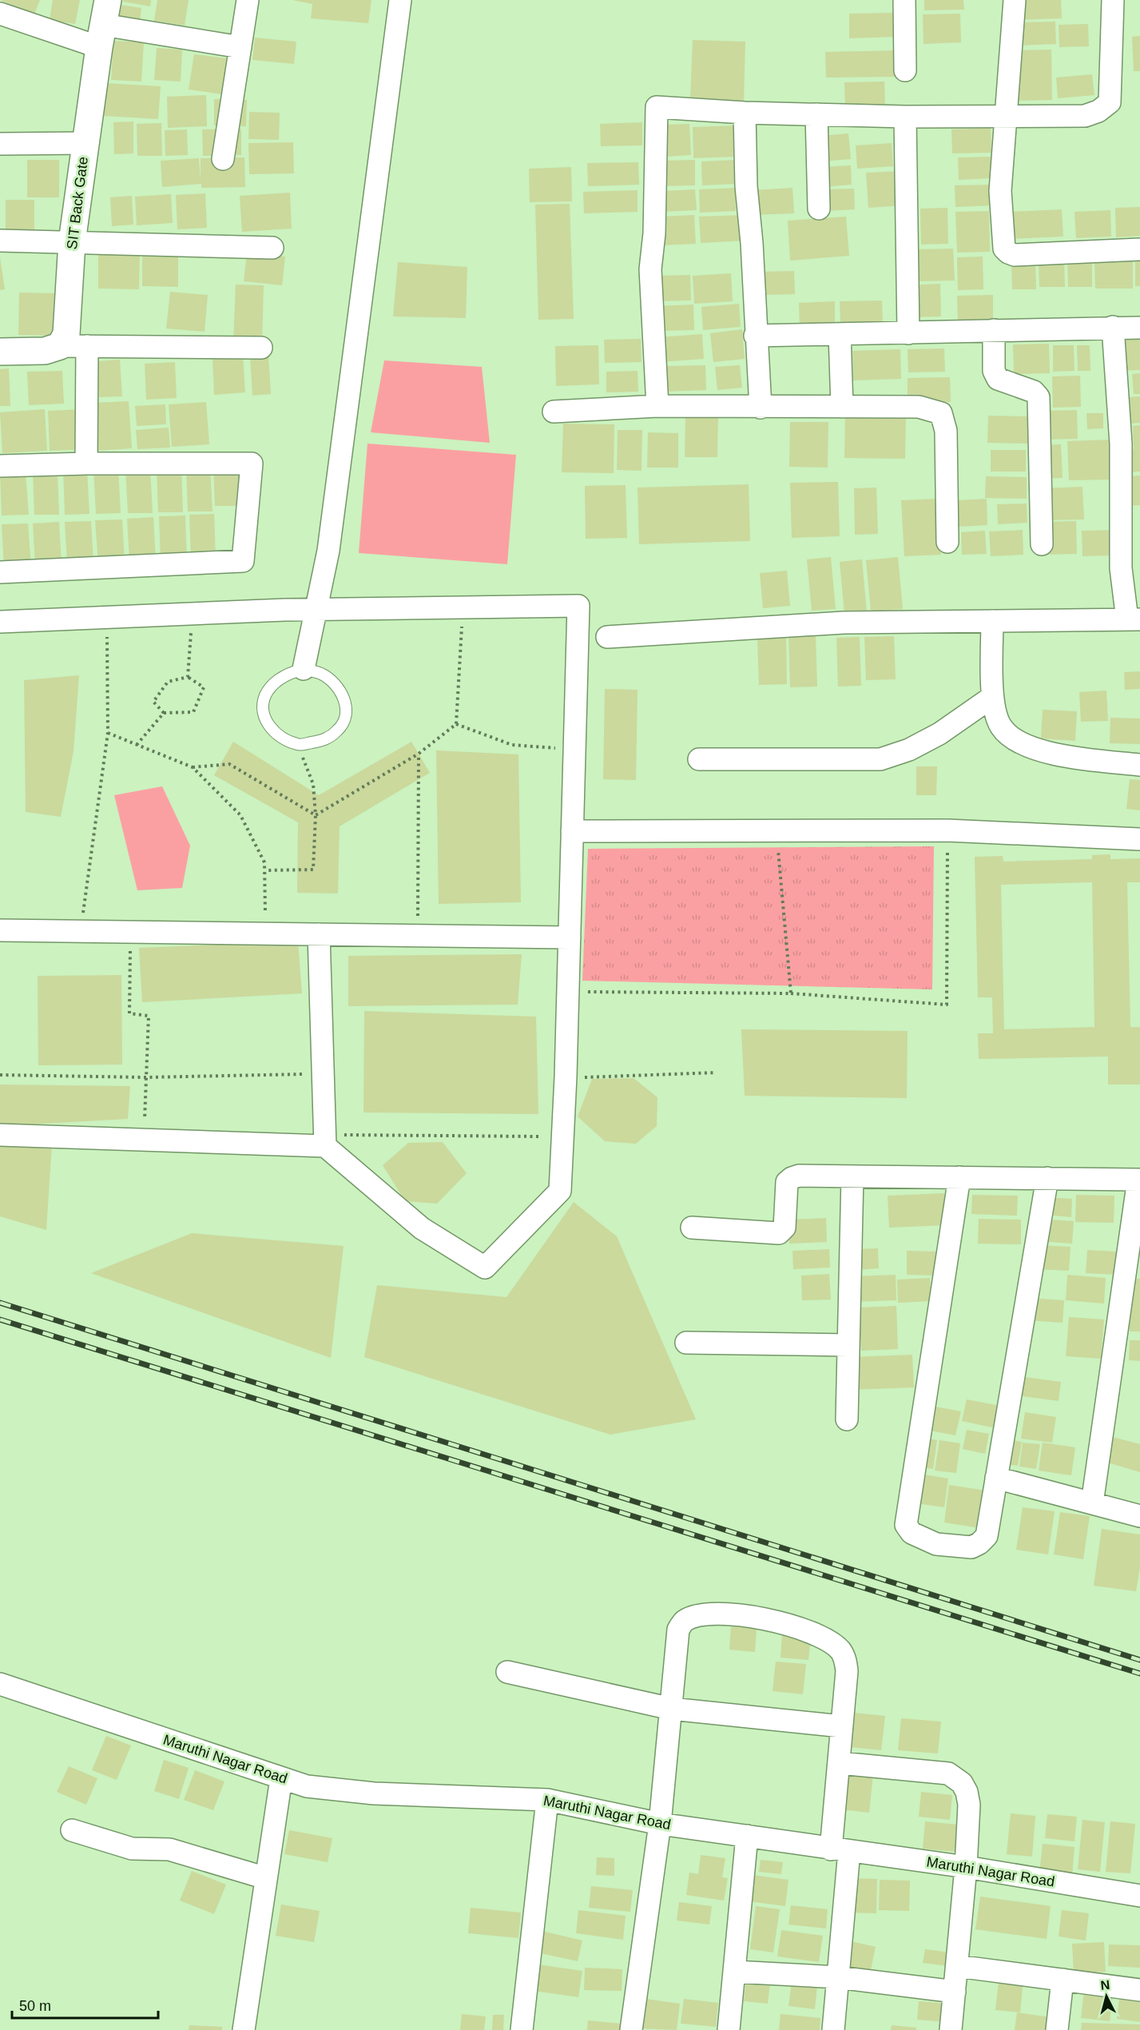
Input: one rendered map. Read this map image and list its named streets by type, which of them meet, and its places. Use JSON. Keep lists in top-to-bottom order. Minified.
{"streets":{"street":["SIT Back Gate","Maruthi Nagar Road"]},"scale_bar":"50 m","north":"top"}
